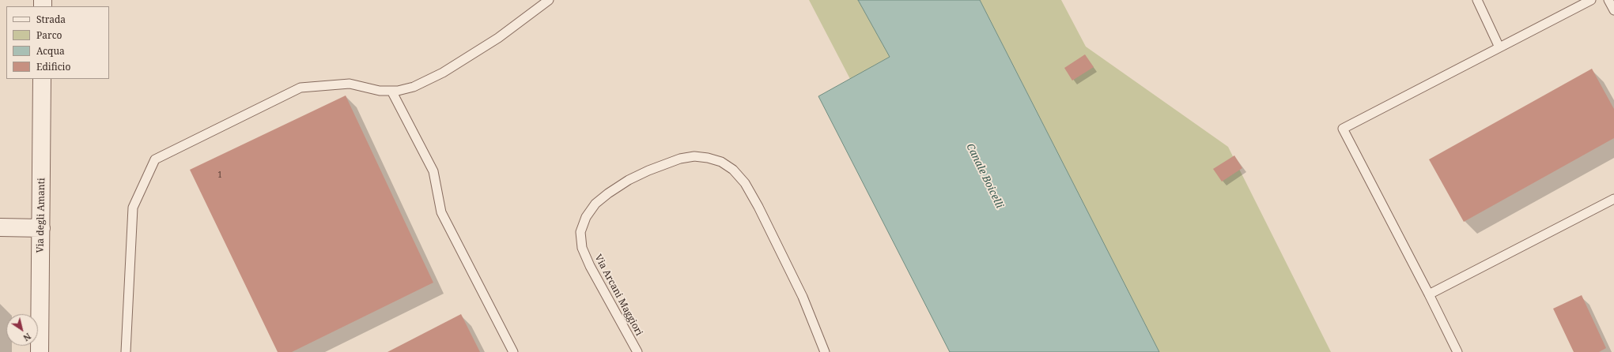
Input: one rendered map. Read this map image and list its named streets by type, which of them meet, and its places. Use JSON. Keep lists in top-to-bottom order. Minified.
{"streets":{"street":["Via degli Amanti"],"lane":["Via Arcani Maggiori"]},"water":["Canale Boicelli"],"house_numbers":["1"],"legend":["Strada","Parco","Acqua","Edificio"],"north":"bottom right"}
